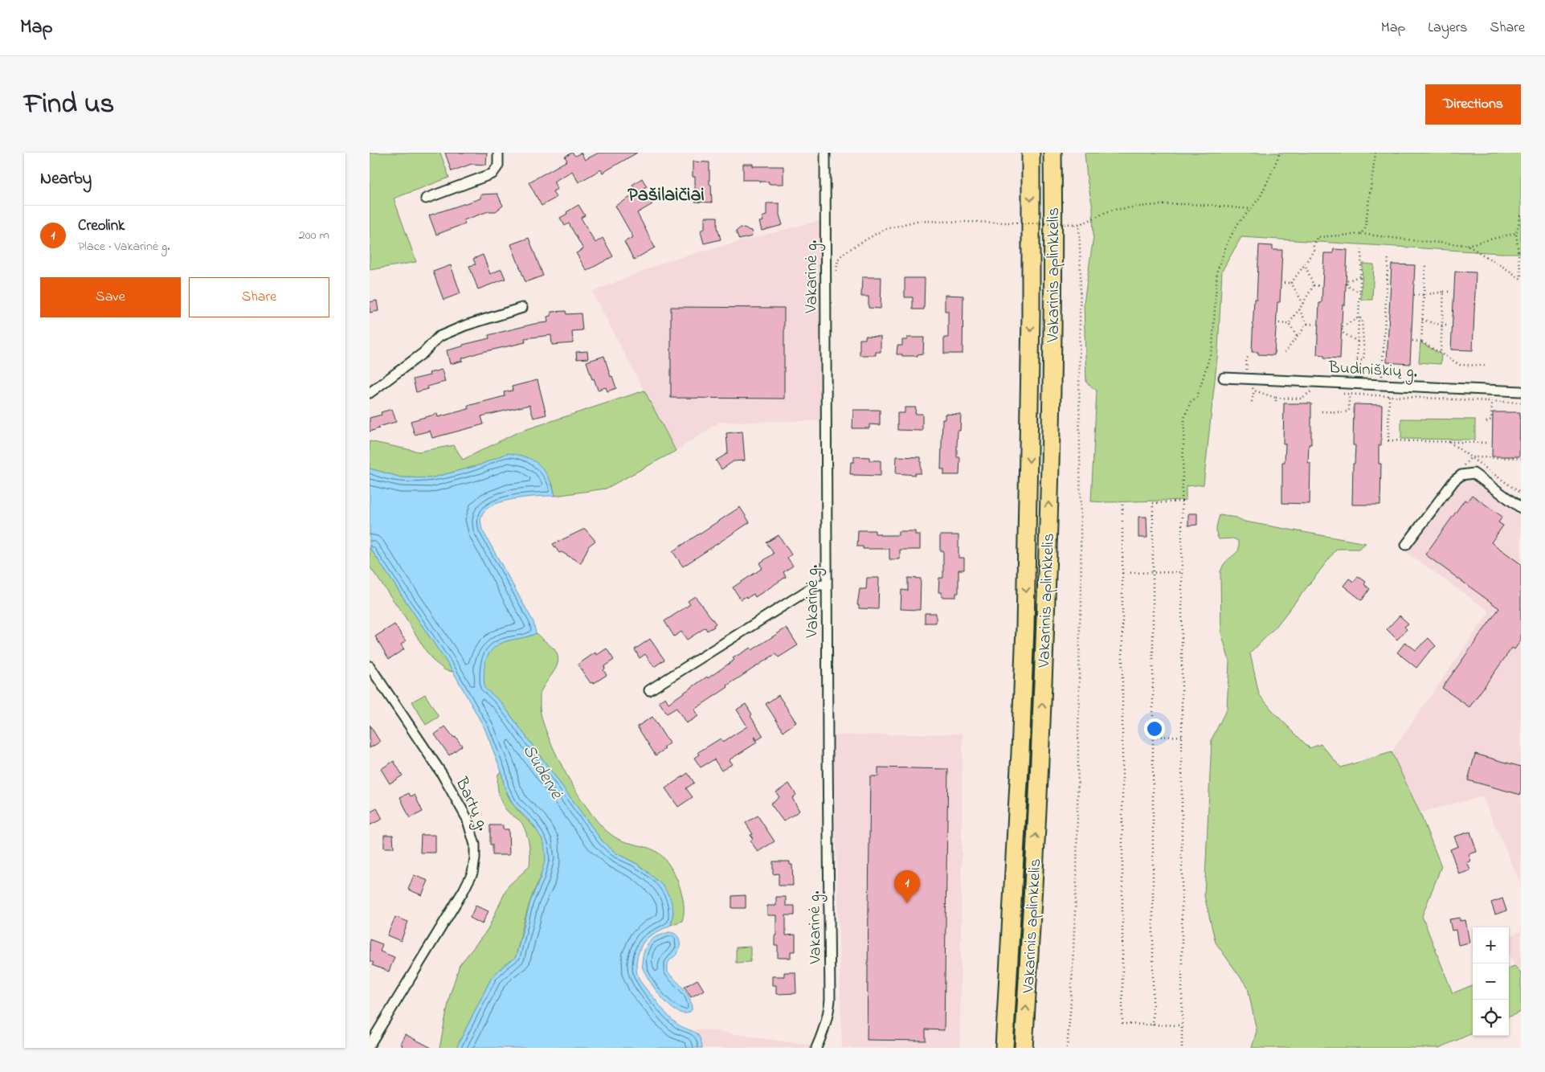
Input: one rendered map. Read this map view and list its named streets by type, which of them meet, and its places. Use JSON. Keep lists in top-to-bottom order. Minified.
{"streets":{"highway":["Vakarinis aplinkkelis"],"street":["Vakarinė g.","Budiniškių g.","Bartų g."]},"districts":["Pašilaičiai"],"water":["Sudervė"],"page":{"header":"Map","nav":["Map","Layers","Share"],"title":"Find us","buttons":["Directions",["Save","Share"]],"heading":"Nearby","list":[{"mark":"1","name":"Creolink","note":"Place · Vakarinė g.","value":"200 m"}],"pins":"1","map_buttons":["+","−"]}}
